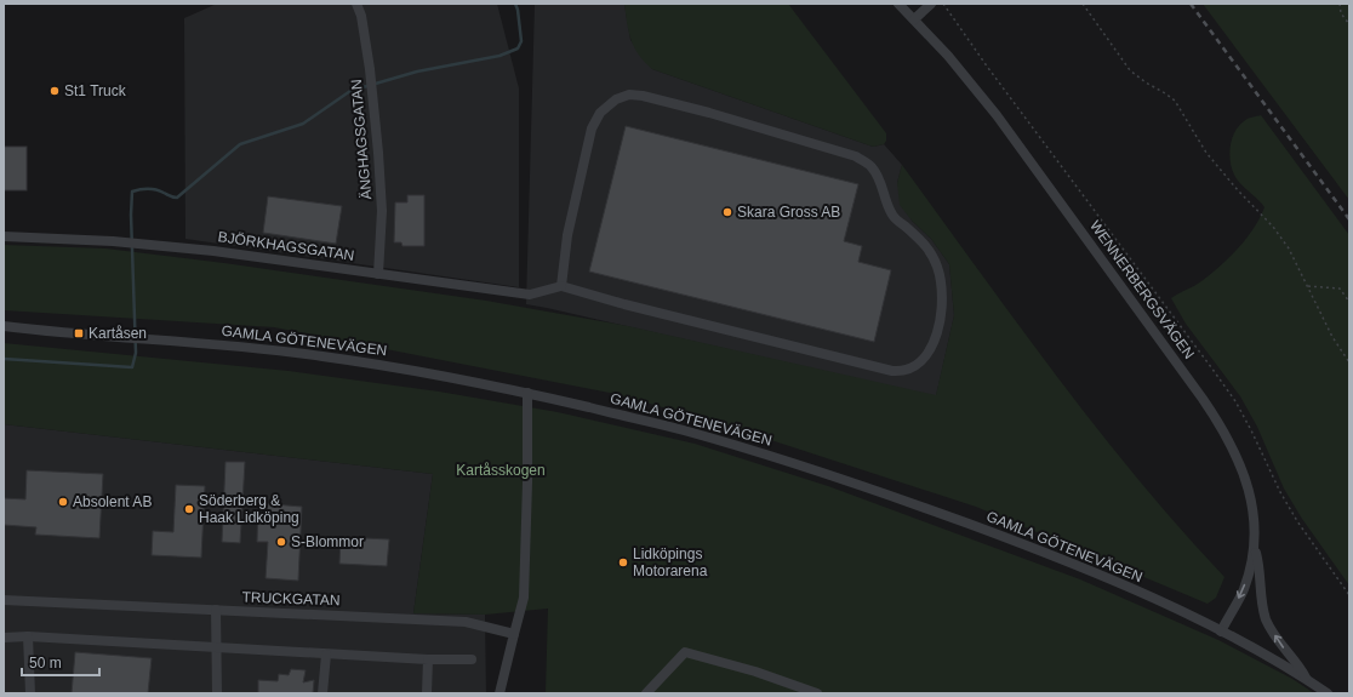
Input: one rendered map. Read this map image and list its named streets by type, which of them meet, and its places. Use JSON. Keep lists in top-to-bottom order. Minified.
{"streets":{"street":["ÄNGHAGSGATAN","BJÖRKHAGSGATAN","WENNERBERGSVÄGEN","GAMLA GÖTENEVÄGEN","TRUCKGATAN"]},"crossings":[["ÄNGHAGSGATAN","BJÖRKHAGSGATAN"],["WENNERBERGSVÄGEN","GAMLA GÖTENEVÄGEN"]],"parks":["Kartåsskogen"],"places":{"other":["St1 Truck","Skara Gross AB","Absolent AB","Söderberg & Haak Lidköping","S-Blommor","Lidköpings Motorarena"],"transit":["Kartåsen"]},"scale_bar":"50 m"}
